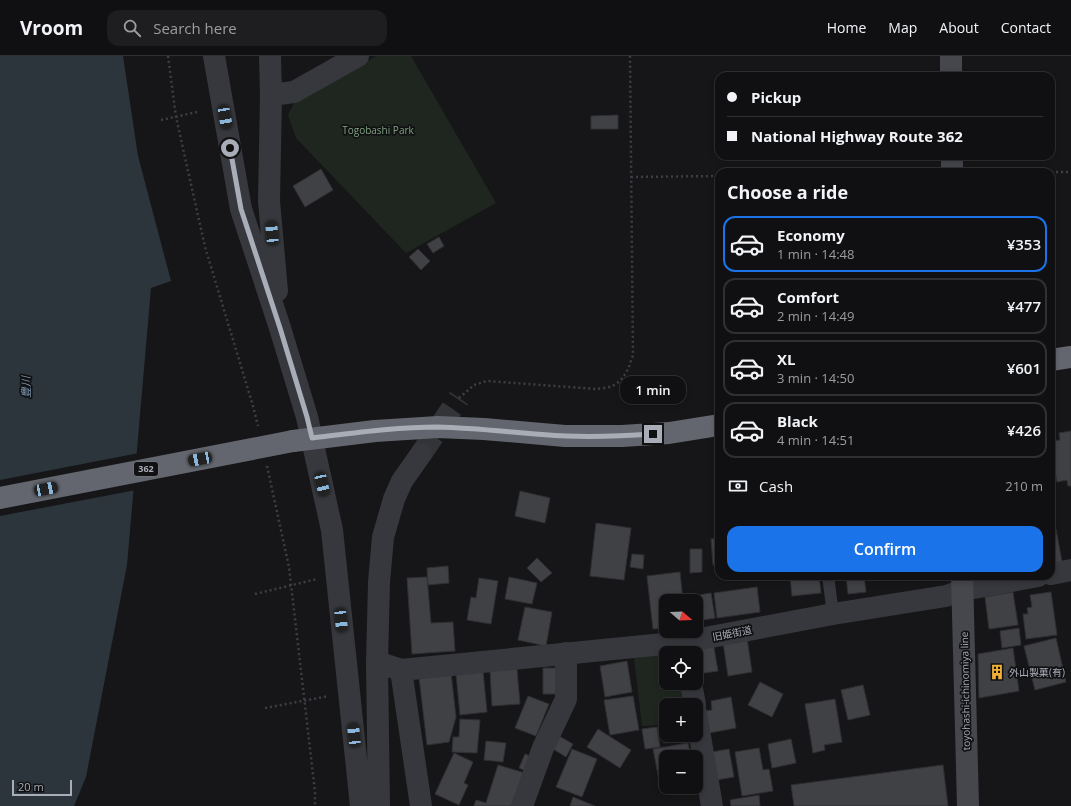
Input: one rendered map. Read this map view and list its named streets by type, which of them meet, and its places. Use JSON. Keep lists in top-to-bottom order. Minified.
{"streets":{"highway":["362"],"main road":["toyohashi-ichinomiya line"],"street":["旧姫街道"]},"crossings":[["旧姫街道","toyohashi-ichinomiya line"]],"water":["豊川"],"parks":["Togobashi Park"],"places":{"building":["外山製菓(有)"]},"scale_bar":"20 m","north":"right","page":{"header":"Vroom","search":"Search here","nav":["Home","Map","About","Contact"],"banner":["Pickup","National Highway Route 362"],"heading":"Choose a ride","list":[{"name":"Economy","note":"1 min · 14:48","value":"¥353"},{"name":"Comfort","note":"2 min · 14:49","value":"¥477"},{"name":"XL","note":"3 min · 14:50","value":"¥601"},{"name":"Black","note":"4 min · 14:51","value":"¥426"}],"bubble":"1 min","pay":["Cash","210 m"],"buttons":"Confirm","map_buttons":["+","−"],"scale":"20 m"}}
